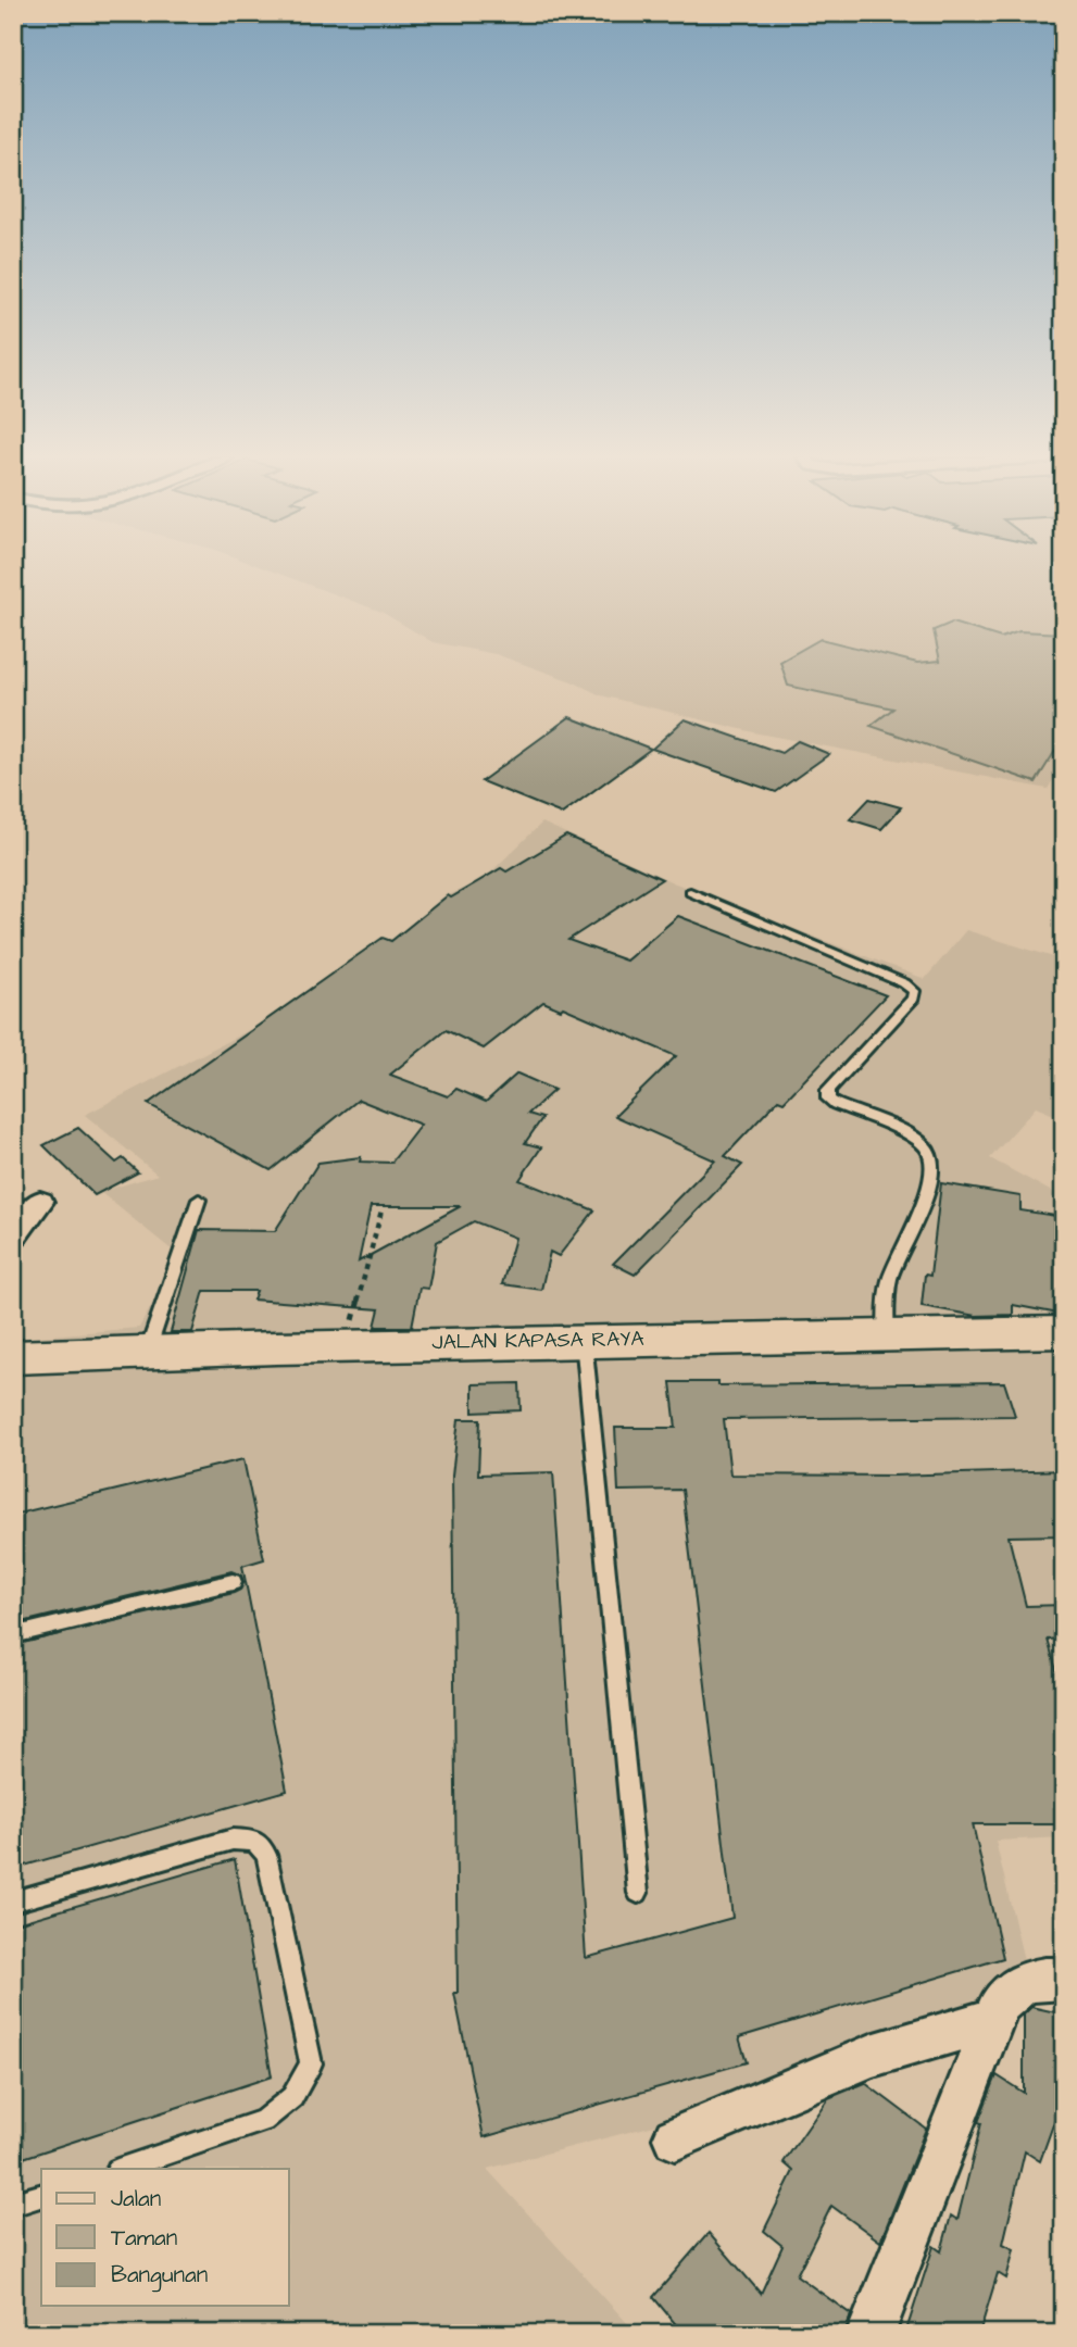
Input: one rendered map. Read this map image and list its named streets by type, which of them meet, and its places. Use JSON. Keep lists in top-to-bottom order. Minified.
{"streets":{"main road":["JALAN KAPASA RAYA"]},"legend":["Jalan","Taman","Bangunan"]}
